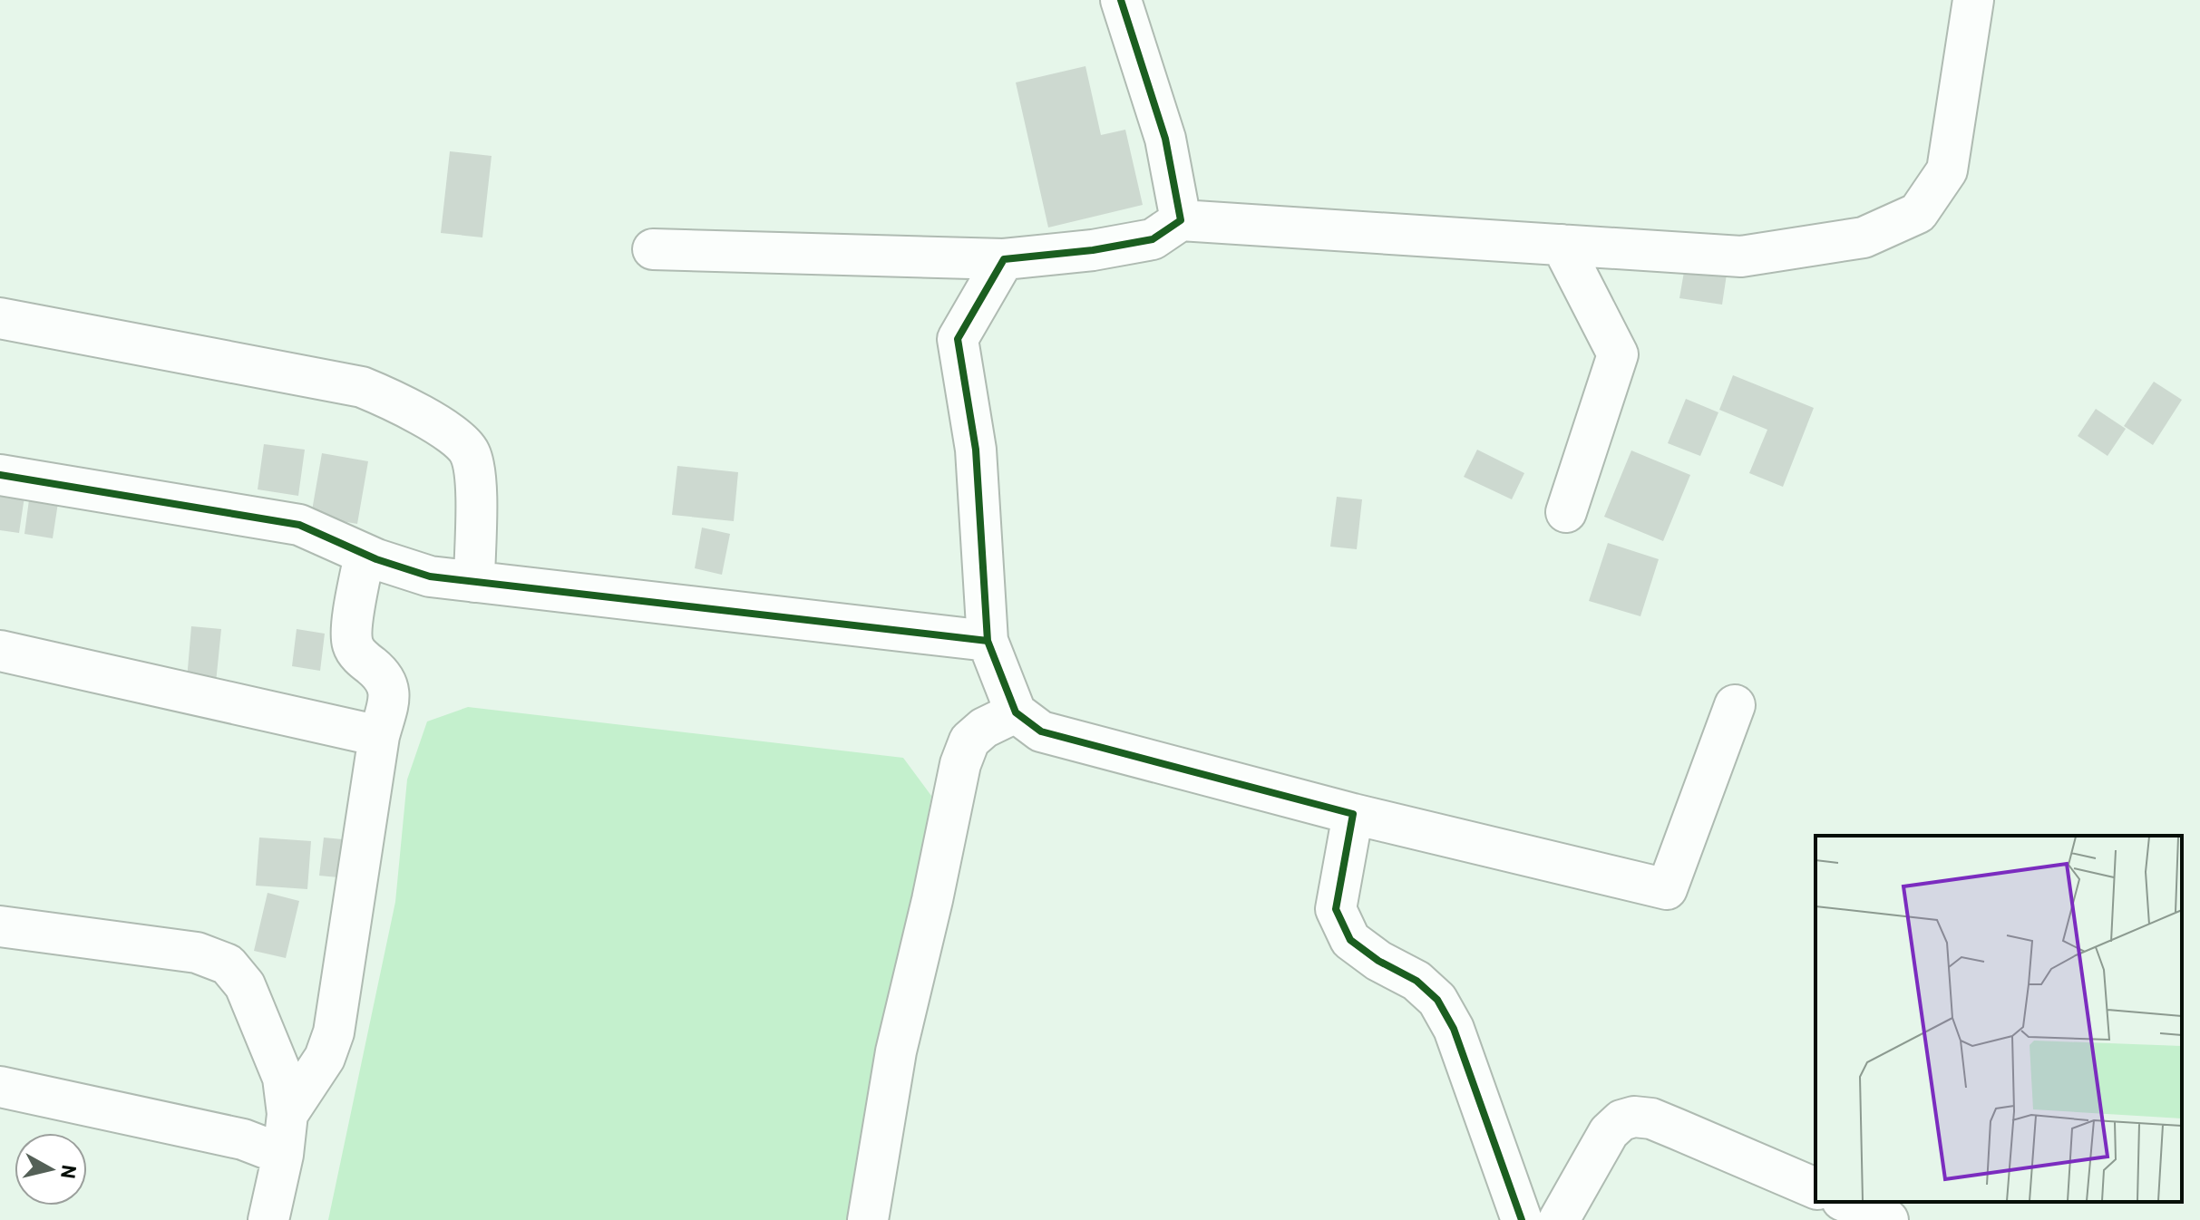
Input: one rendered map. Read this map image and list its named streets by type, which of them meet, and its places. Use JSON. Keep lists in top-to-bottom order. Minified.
{"north":"right"}
